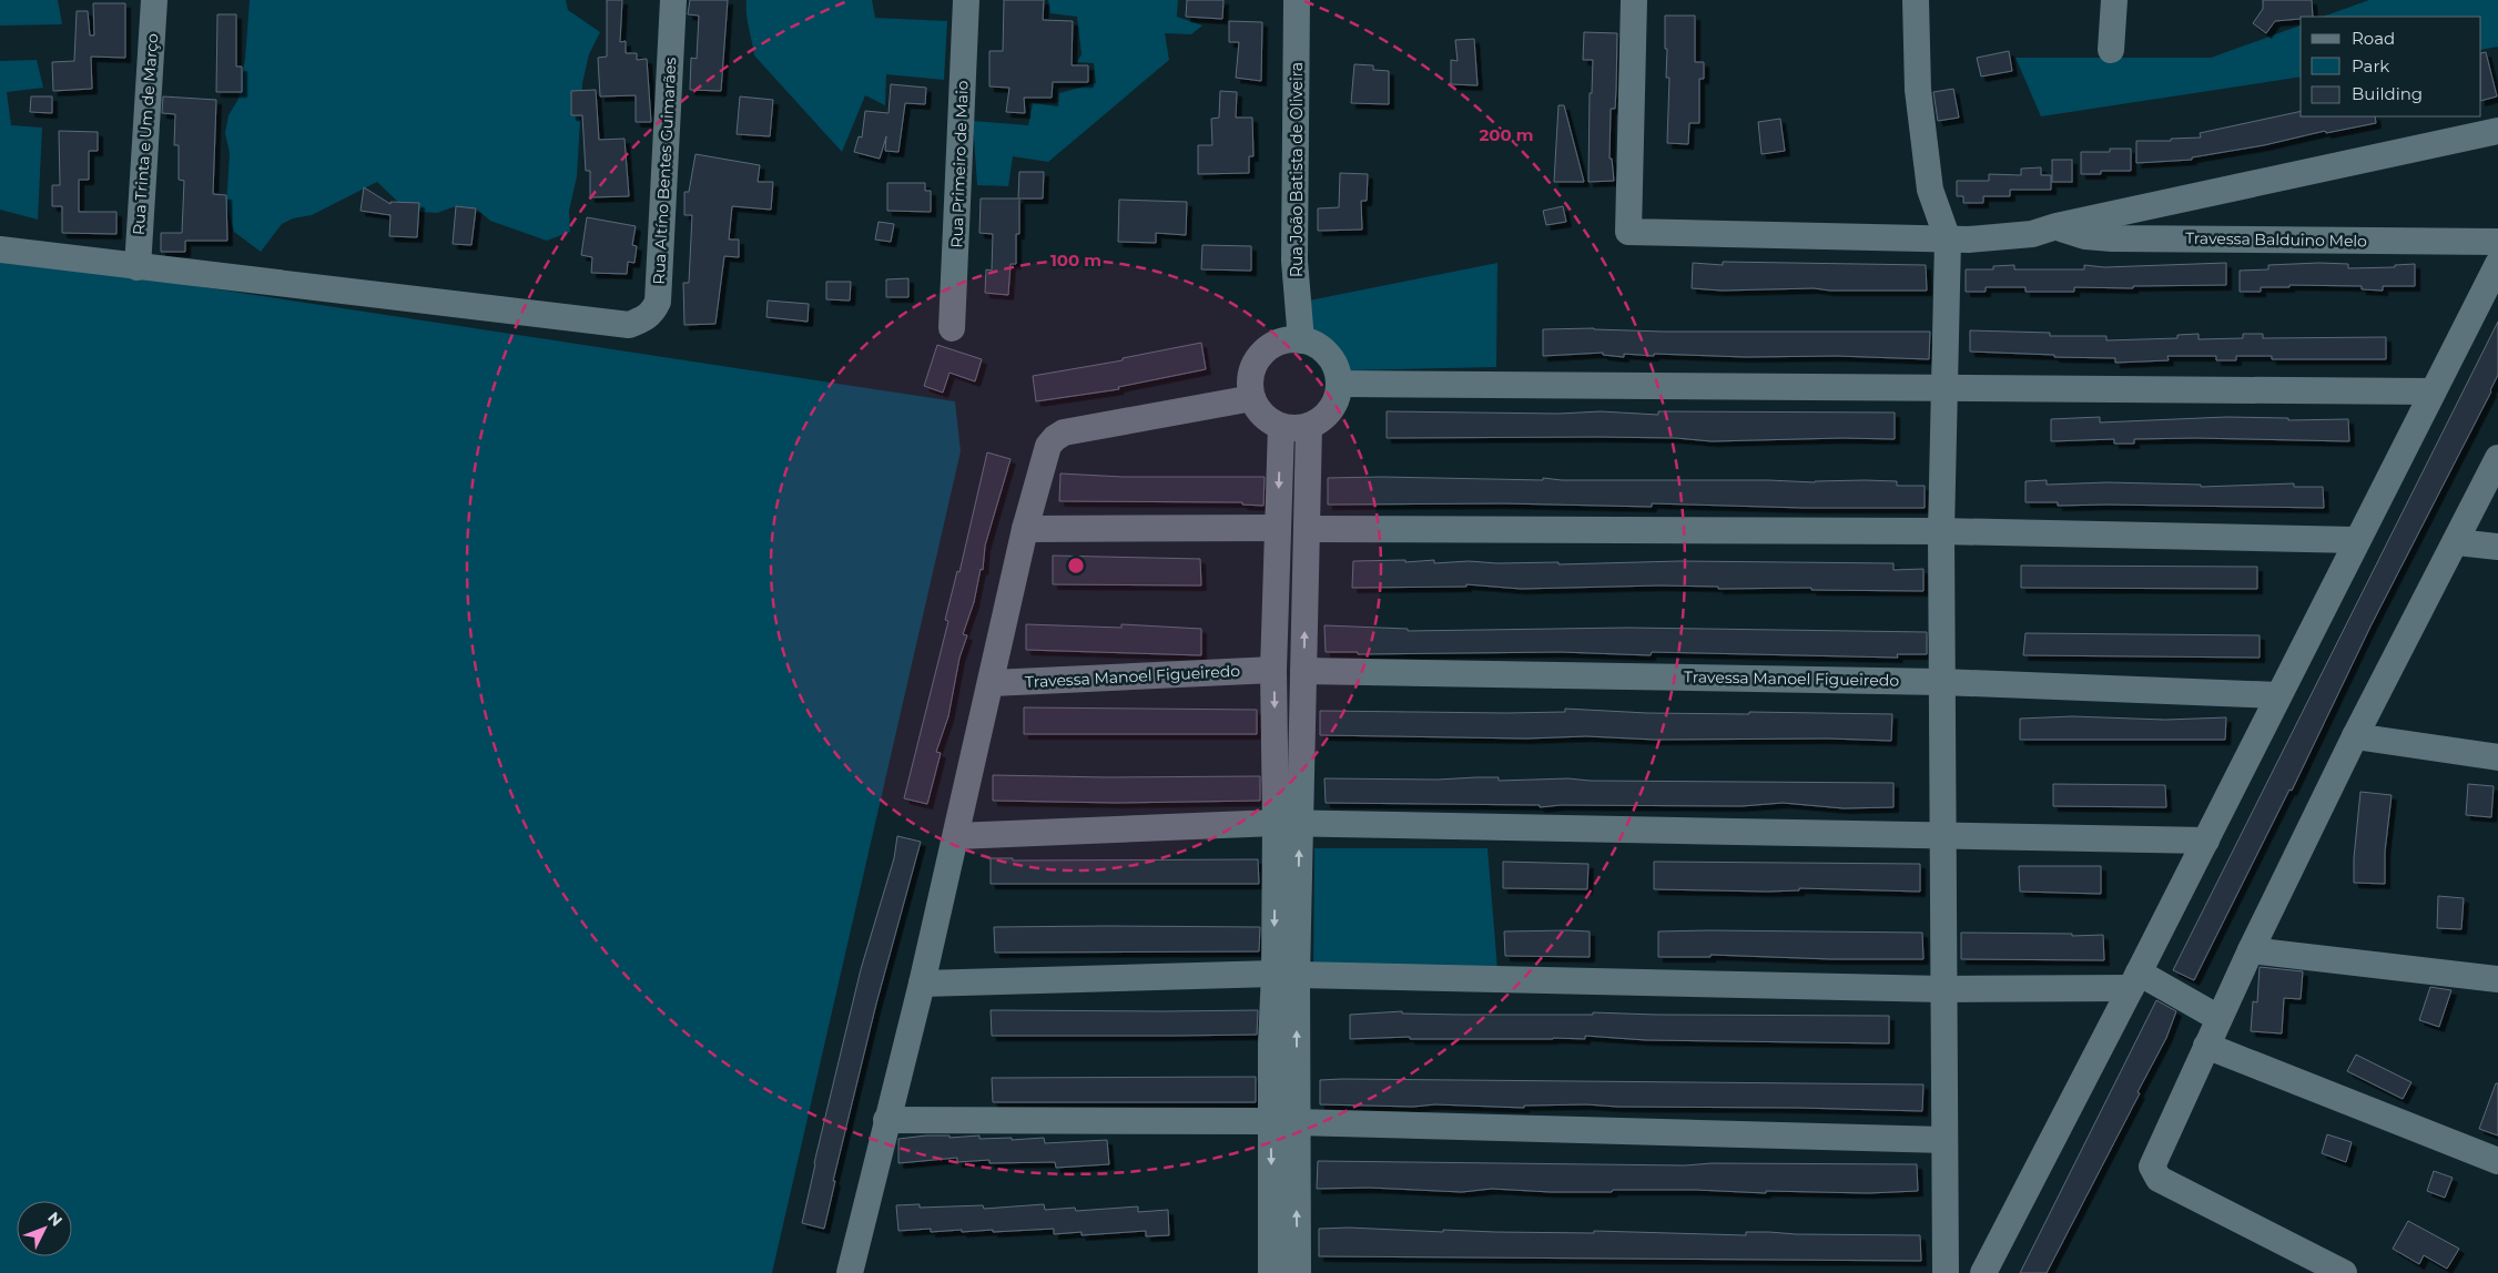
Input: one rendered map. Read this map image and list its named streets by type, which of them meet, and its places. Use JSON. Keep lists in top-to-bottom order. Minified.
{"streets":{"street":["Rua Trinta e Um de Março","Rua Primeiro de Maio","Rua João Batista de Oliveira","Rua Altíno Bentes Guimarães","Travessa Balduino Melo","Travessa Manoel Figueiredo"]},"crossings":[["Rua Trinta e Um de Março","Rua Altíno Bentes Guimarães"]],"legend":["Road","Park","Building"],"north":"top right","rings":["200 m","100 m"]}
